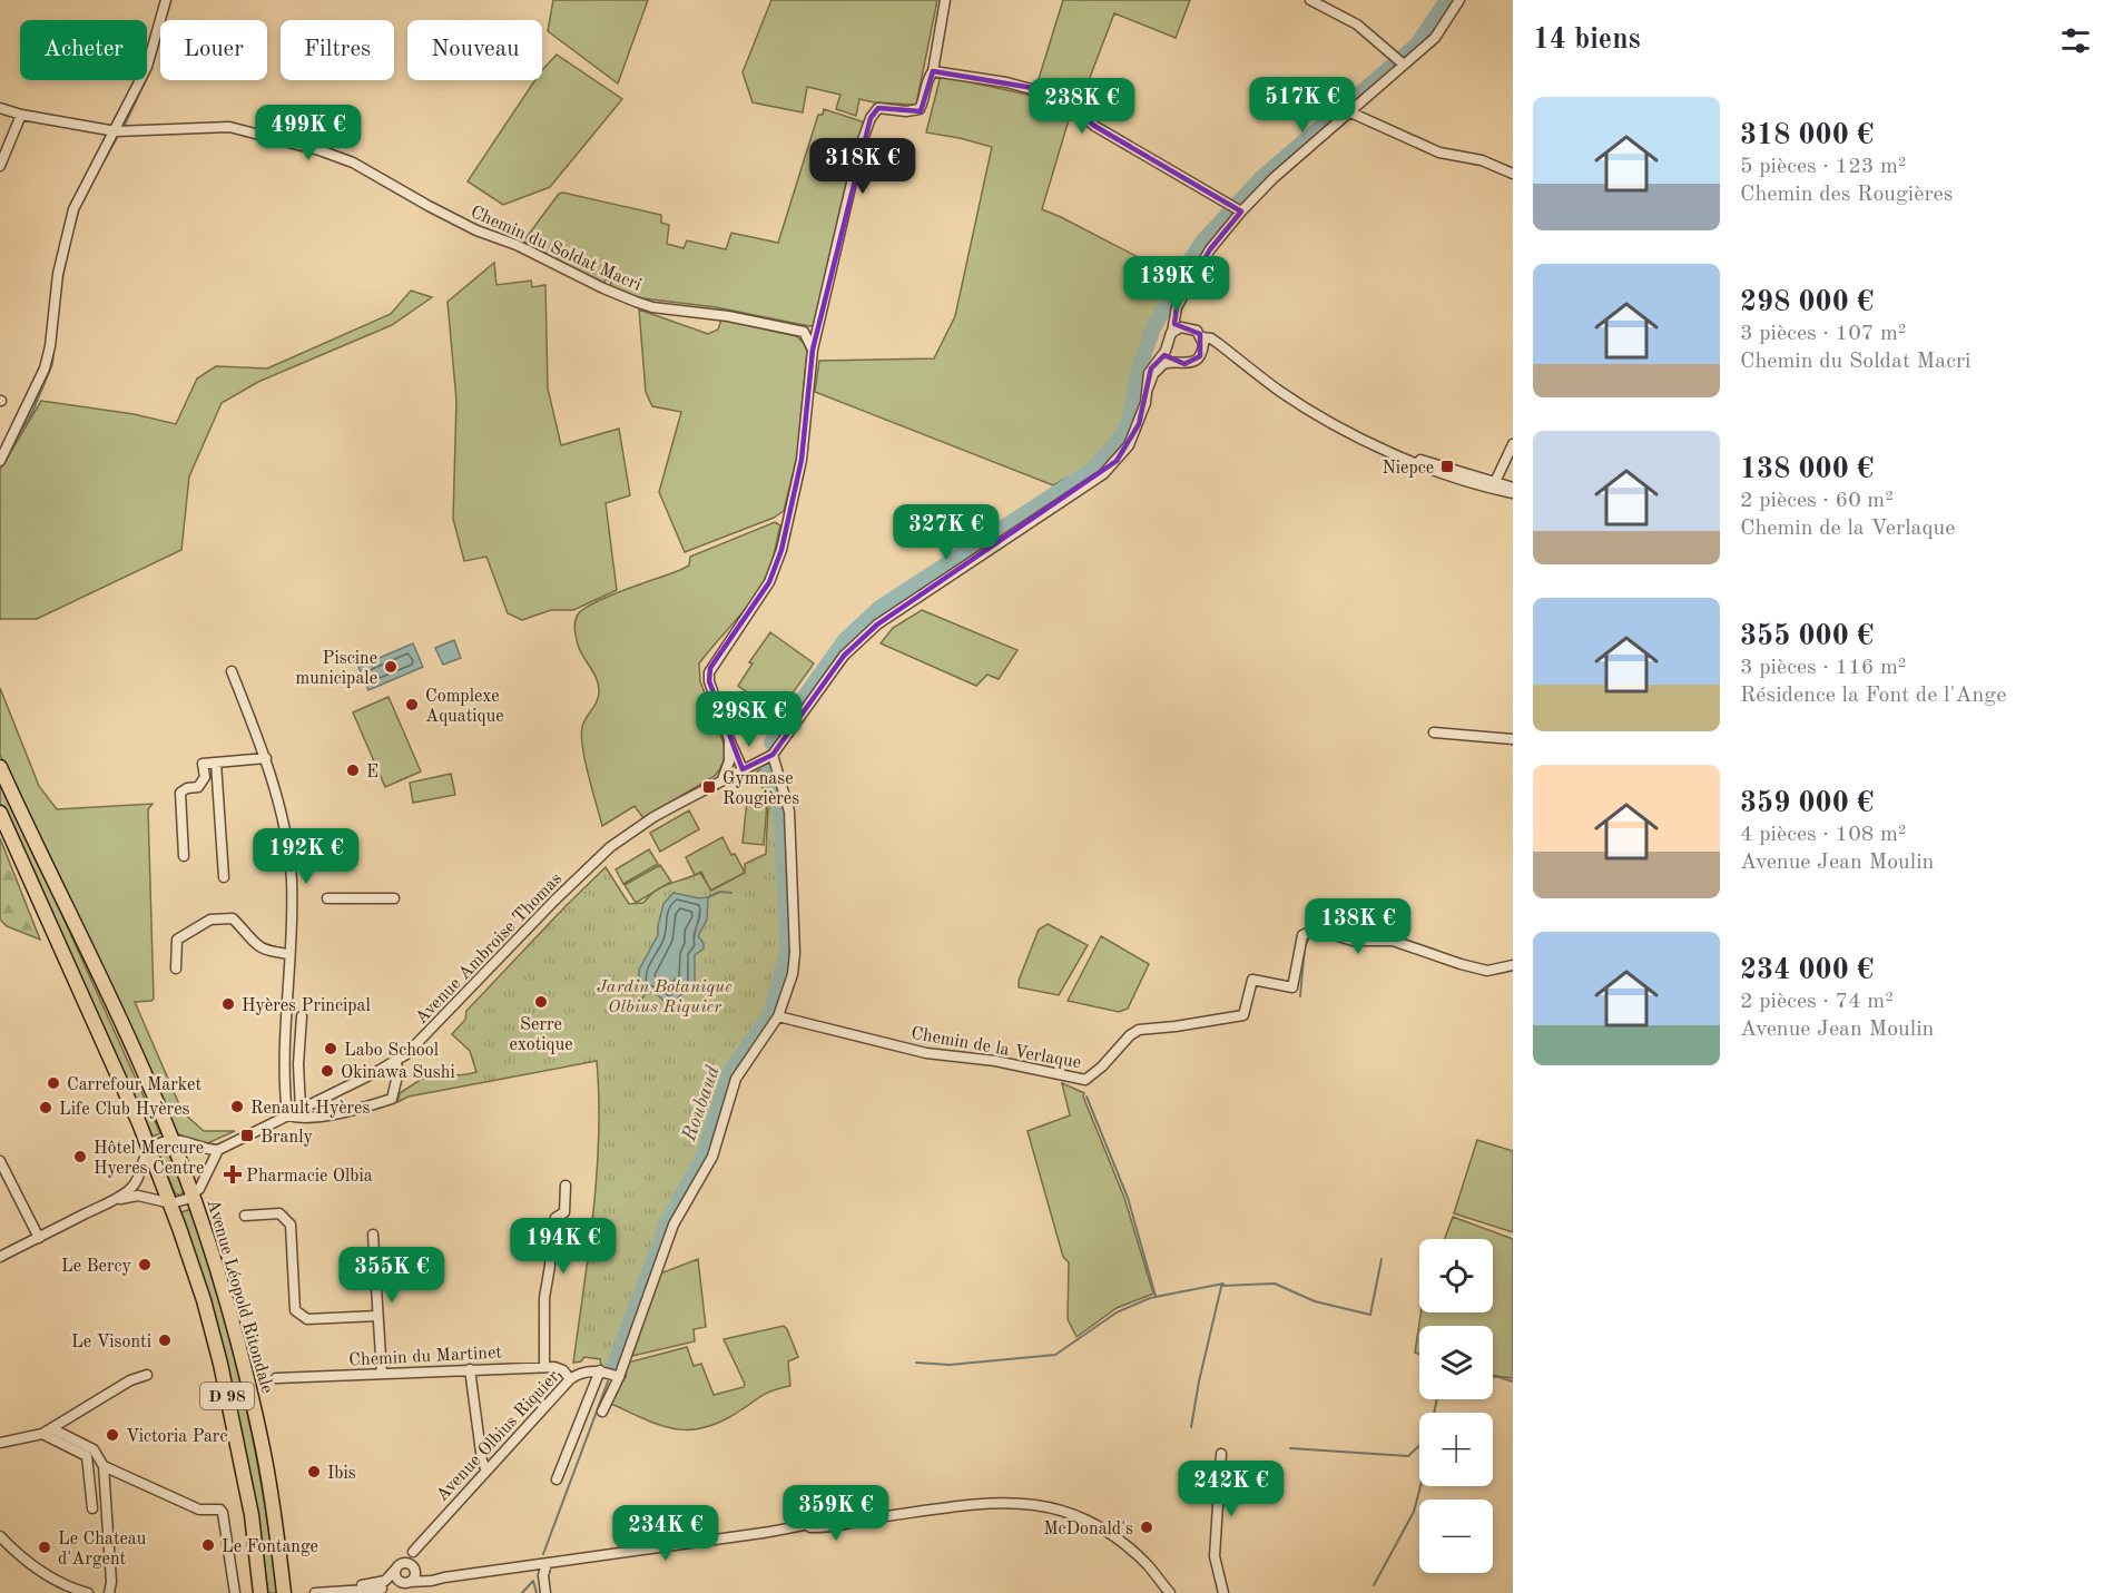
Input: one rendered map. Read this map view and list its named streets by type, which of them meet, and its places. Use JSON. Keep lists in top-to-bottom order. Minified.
{"streets":{"highway":["Avenue Léopold Ritondale","D 98"],"street":["Chemin du Soldat Macri","Avenue Ambroise Thomas","Chemin de la Verlaque","Chemin du Martinet","Avenue Olbius Riquier"]},"crossings":[["Chemin du Martinet","Avenue Olbius Riquier"]],"water":["Roubaud"],"parks":["Jardin Botanique Olbius Riquier"],"places":{"transit":["Niepce","Gymnase Rougières","Branly"],"other":["Piscine municipale","Complexe Aquatique","E","Serre exotique","Hyères Principal","Labo School","Okinawa Sushi","Carrefour Market","Renault Hyères","Life Club Hyères","Hôtel Mercure Hyeres Centre","Le Bercy","Le Visonti","Victoria Parc","Ibis","McDonald's","Le Fontange","Le Chateau d'Argent"],"health":["Pharmacie Olbia"]},"page":{"heading":"14 biens","chip":["Acheter","Louer","Filtres","Nouveau"],"price":["517K €","238K €","499K €","318K €","139K €","327K €","298K €","192K €","138K €","194K €","355K €","242K €","359K €","234K €"],"list":[{"name":"318 000 €","note":"5 pièces · 123 m² · Chemin des Rougières"},{"name":"298 000 €","note":"3 pièces · 107 m² · Chemin du Soldat Macri"},{"name":"138 000 €","note":"2 pièces · 60 m² · Chemin de la Verlaque"},{"name":"355 000 €","note":"3 pièces · 116 m² · Résidence la Font de l'Ange"},{"name":"359 000 €","note":"4 pièces · 108 m² · Avenue Jean Moulin"},{"name":"234 000 €","note":"2 pièces · 74 m² · Avenue Jean Moulin"}],"map_buttons":["+","−"]}}
